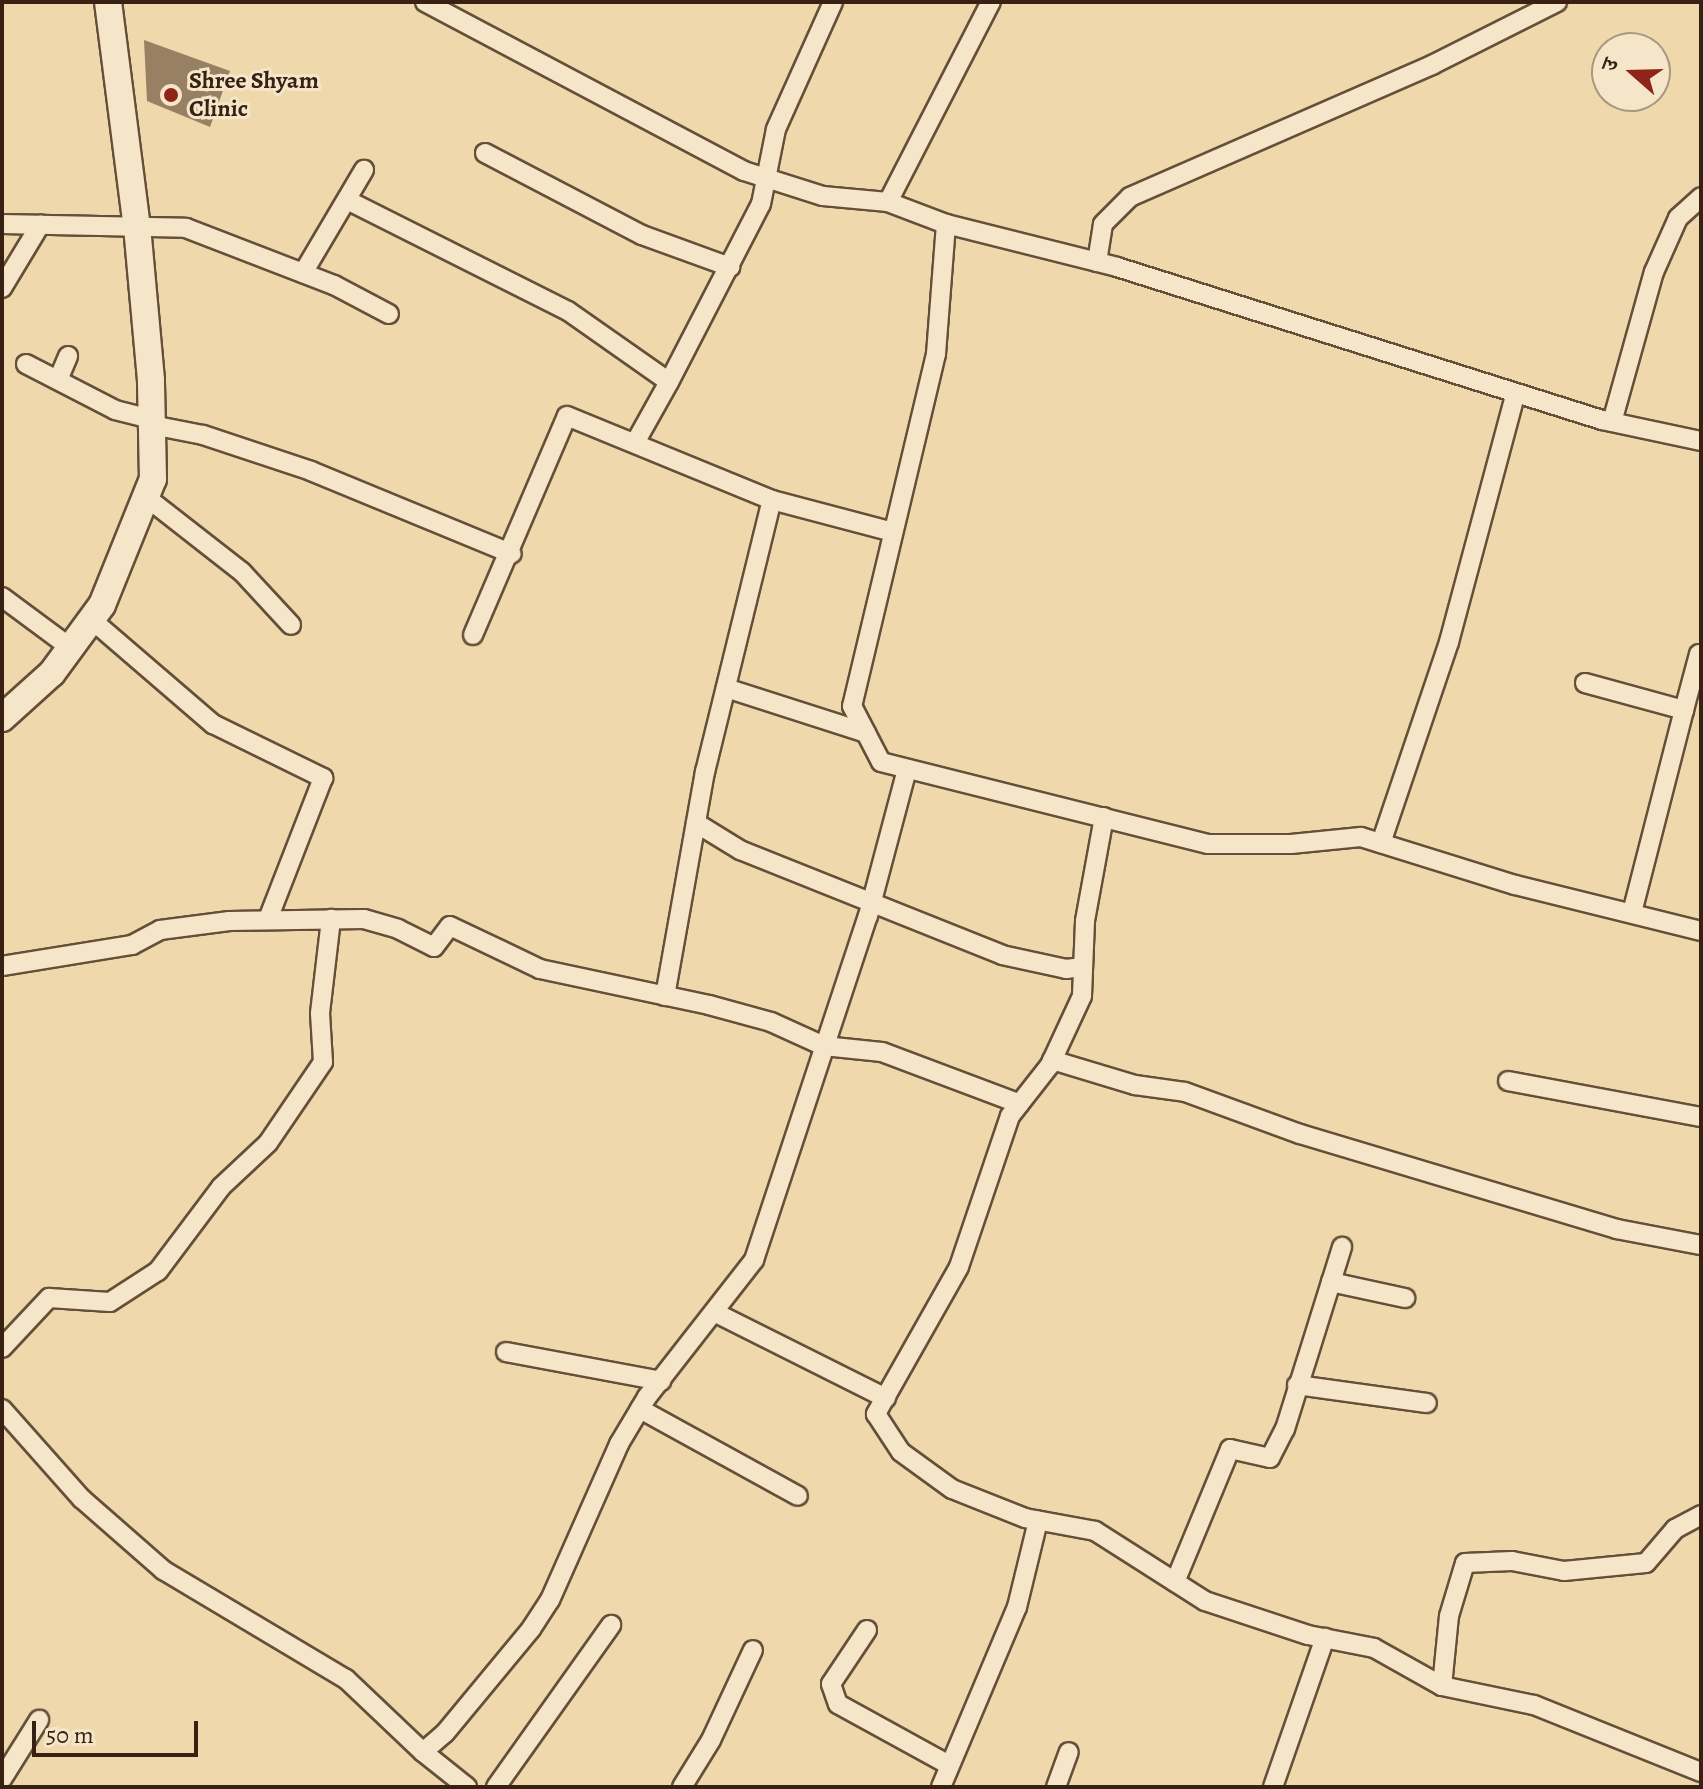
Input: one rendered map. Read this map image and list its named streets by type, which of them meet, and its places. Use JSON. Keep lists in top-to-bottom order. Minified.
{"places":["Shree Shyam Clinic"],"scale_bar":"50 m","north":"left"}
